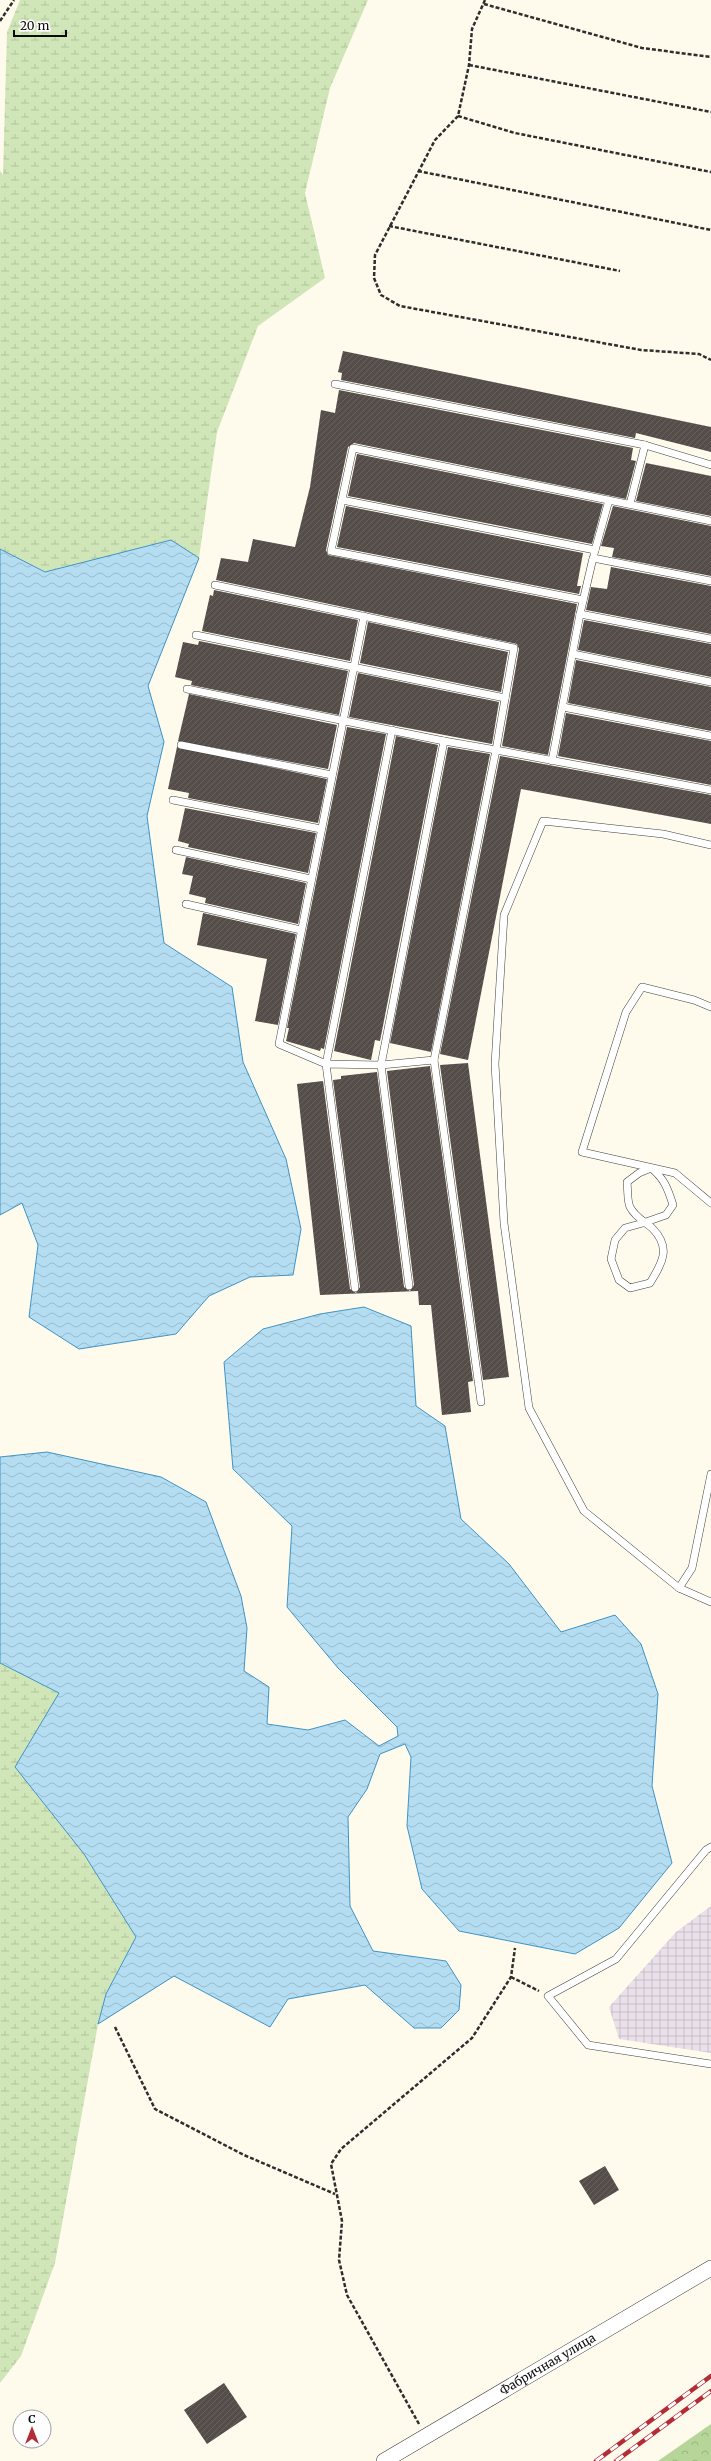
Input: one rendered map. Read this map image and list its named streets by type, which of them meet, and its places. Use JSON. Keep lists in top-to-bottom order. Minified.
{"streets":{"street":["Фабричная улица"]},"scale_bar":"20 m","north":"top"}
